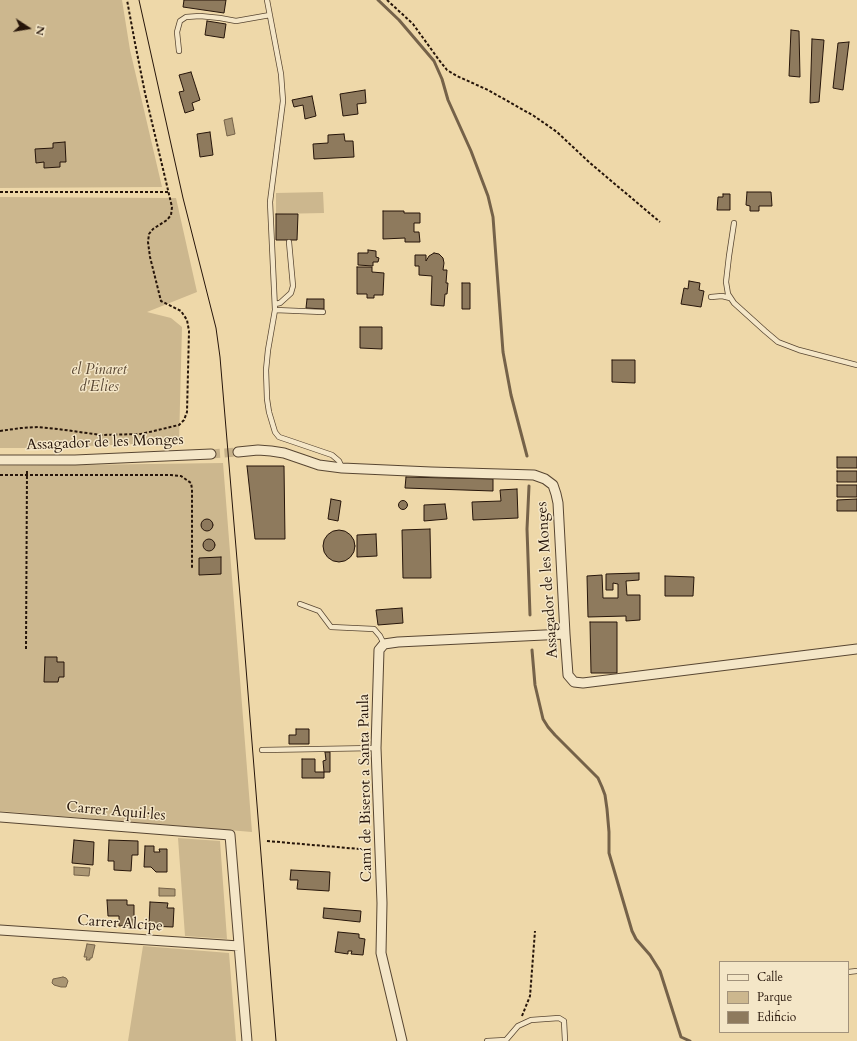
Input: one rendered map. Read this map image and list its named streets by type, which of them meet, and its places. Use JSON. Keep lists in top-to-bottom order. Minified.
{"streets":{"street":["Assagador de les Monges","Camí de Biserot a Santa Paula","Carrer Aquil·les","Carrer Alcipe"]},"crossings":[["Carrer Aquil·les","Carrer Alcipe"]],"parks":["el Pinaret d'Elies"],"legend":["Calle","Parque","Edificio"],"north":"right"}
